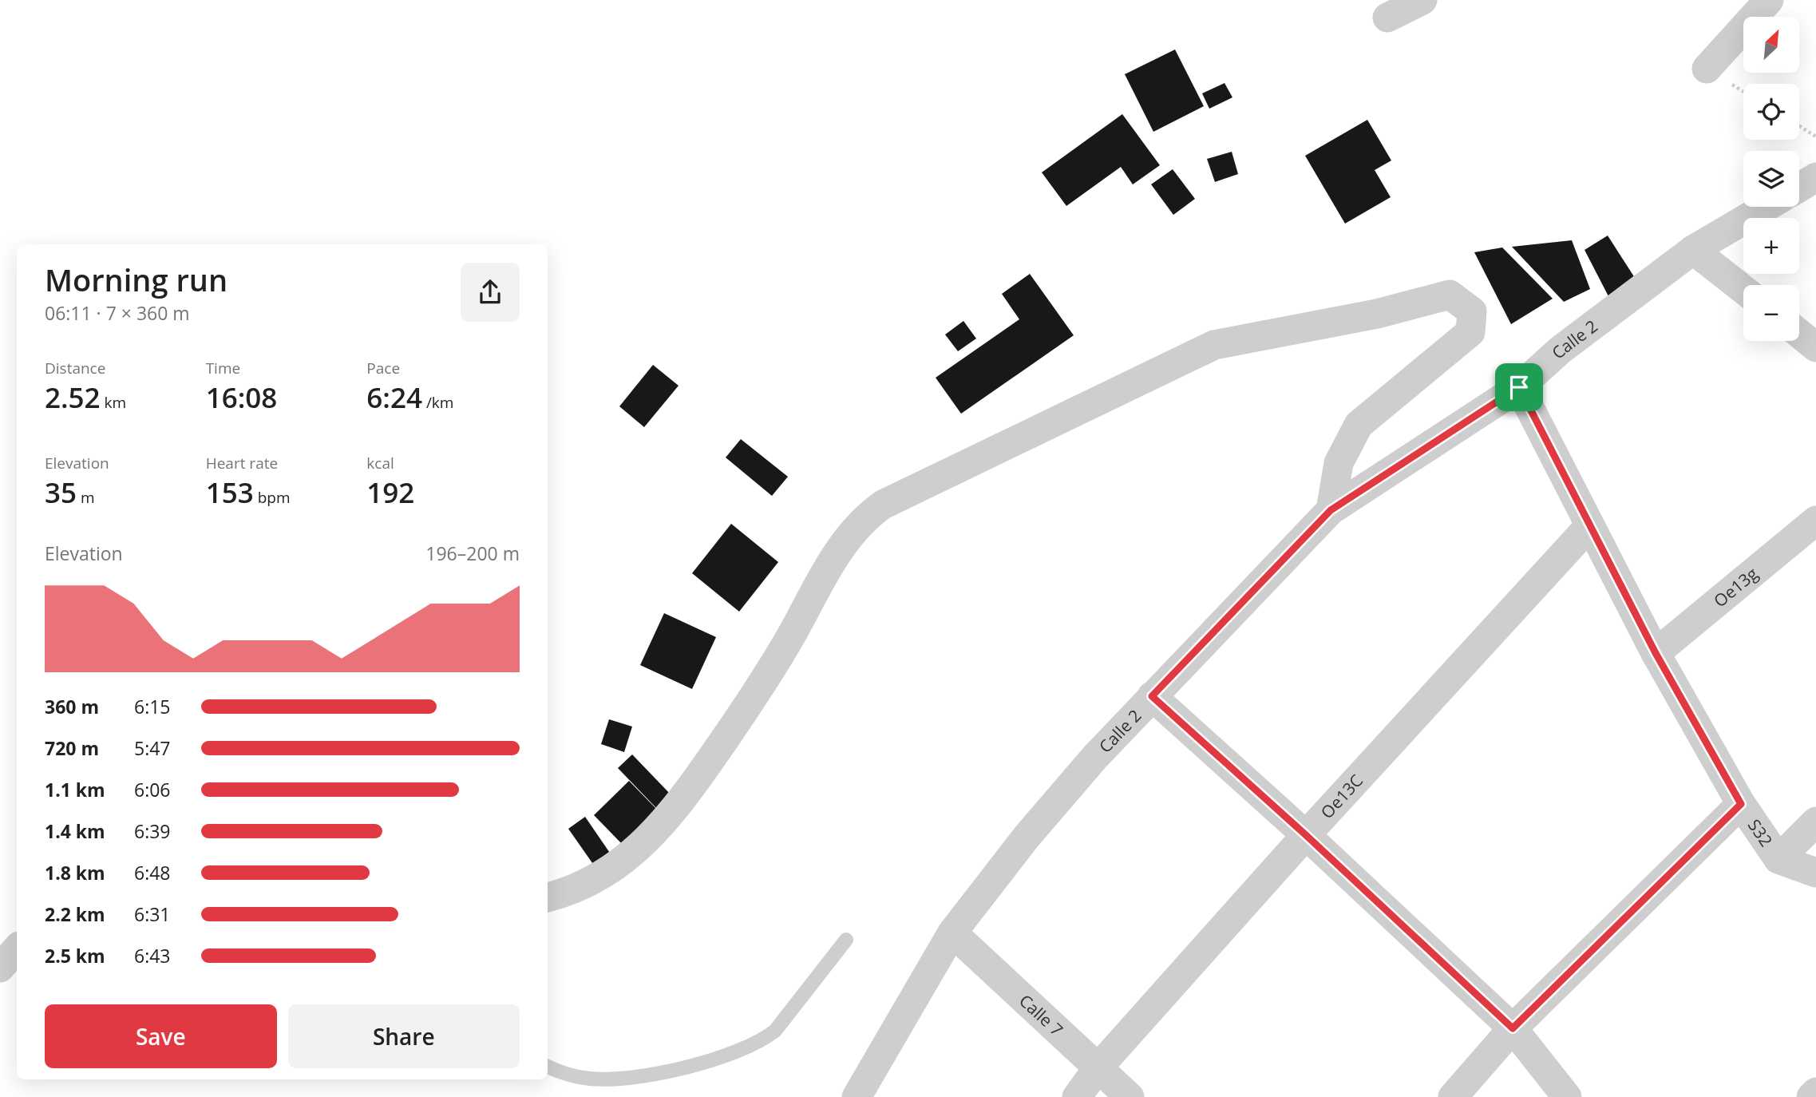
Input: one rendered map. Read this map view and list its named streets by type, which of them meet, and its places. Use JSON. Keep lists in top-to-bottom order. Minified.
{"streets":{"street":["Calle 2","Oe13g","Oe13C","S32","Calle 7"]},"crossings":[["Calle 2","S32"],["Calle 2","Calle 7"],["Oe13g","S32"],["Oe13C","S32"],["Oe13C","Calle 7"]],"north":"top right","page":{"map_buttons":["+","−"],"heading":["Morning run","06:11 · 7 × 360 m"],"stats":[["Distance","2.52 km"],["Time","16:08"],["Pace","6:24 /km"],["Elevation","35 m"],["Heart rate","153 bpm"],["kcal","192"]],"chart":["Elevation","196–200 m"],"list":[{"name":"360 m","note":"6:15"},{"name":"720 m","note":"5:47"},{"name":"1.1 km","note":"6:06"},{"name":"1.4 km","note":"6:39"},{"name":"1.8 km","note":"6:48"},{"name":"2.2 km","note":"6:31"},{"name":"2.5 km","note":"6:43"}],"buttons":["Save","Share"]}}
